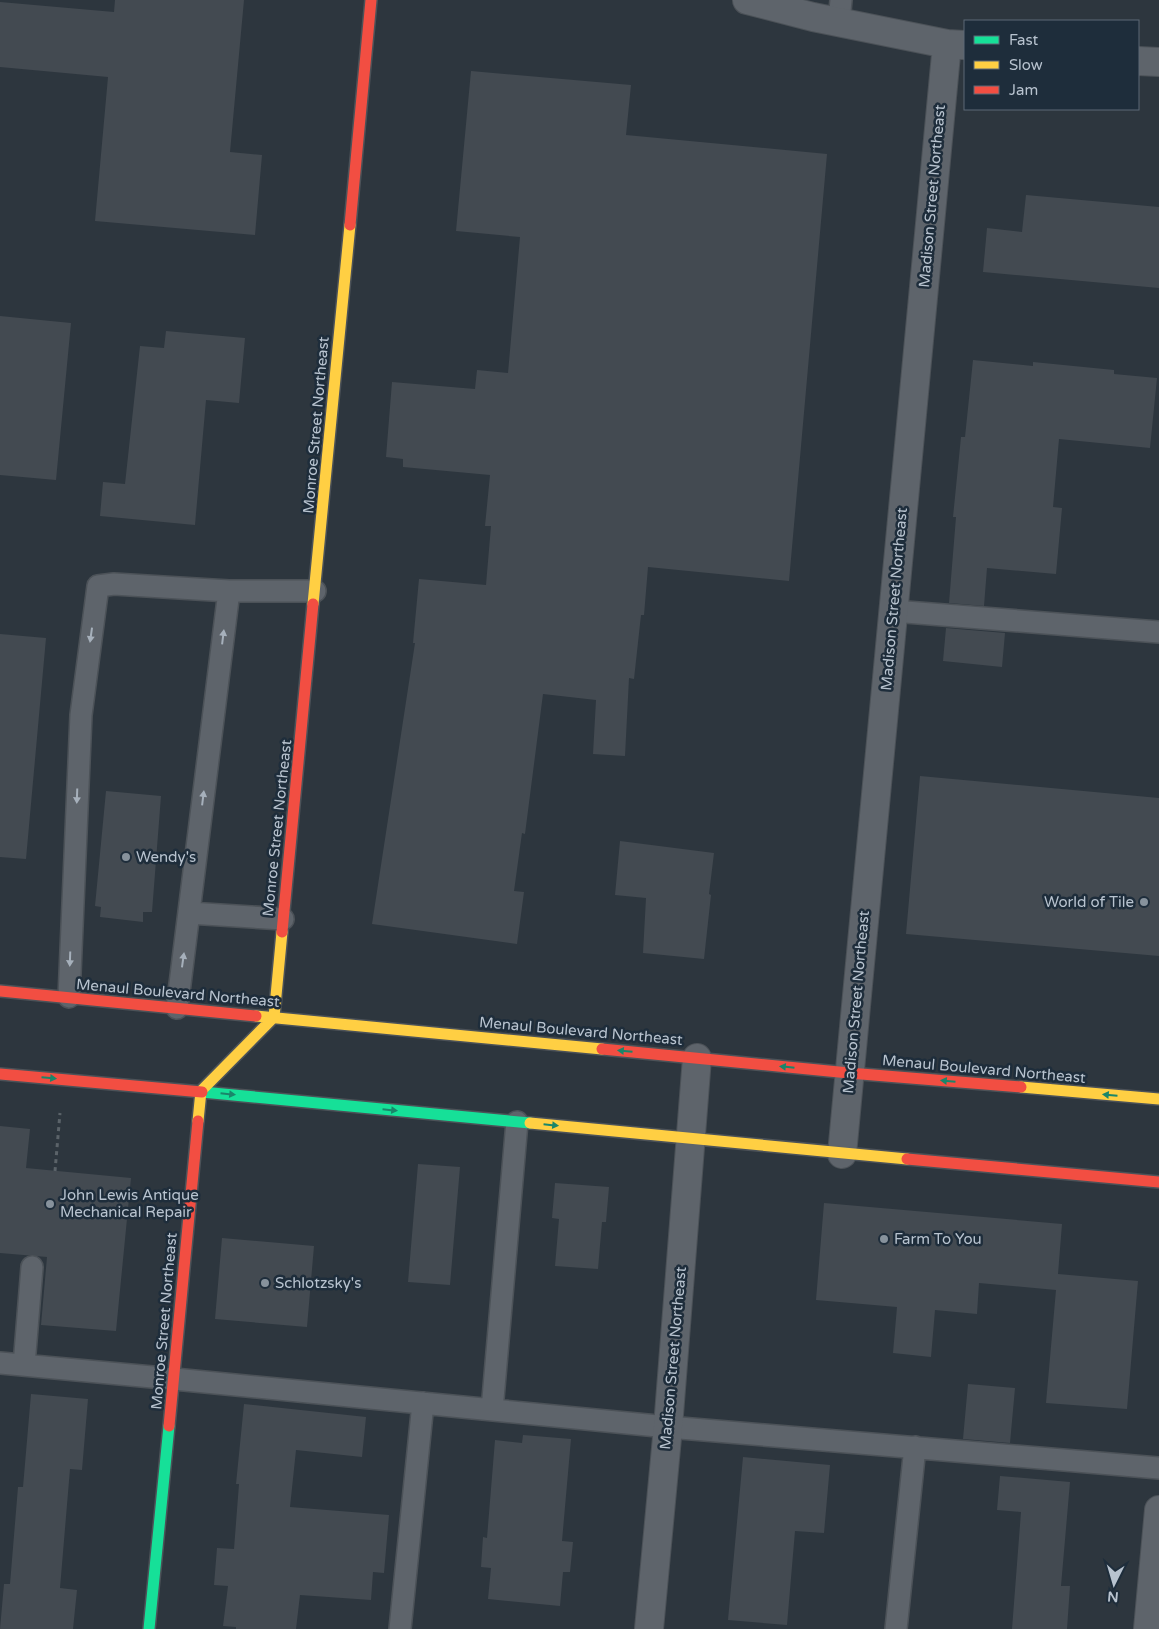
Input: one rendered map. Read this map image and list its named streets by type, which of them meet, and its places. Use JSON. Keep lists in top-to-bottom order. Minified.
{"streets":{"main road":["Monroe Street Northeast","Menaul Boulevard Northeast"],"street":["Madison Street Northeast"]},"crossings":[["Madison Street Northeast","Menaul Boulevard Northeast"],["Monroe Street Northeast","Menaul Boulevard Northeast"]],"places":["Wendy's","World of Tile","John Lewis Antique Mechanical Repair","Farm To You","Schlotzsky's"],"legend":["Fast","Slow","Jam"],"north":"bottom"}
